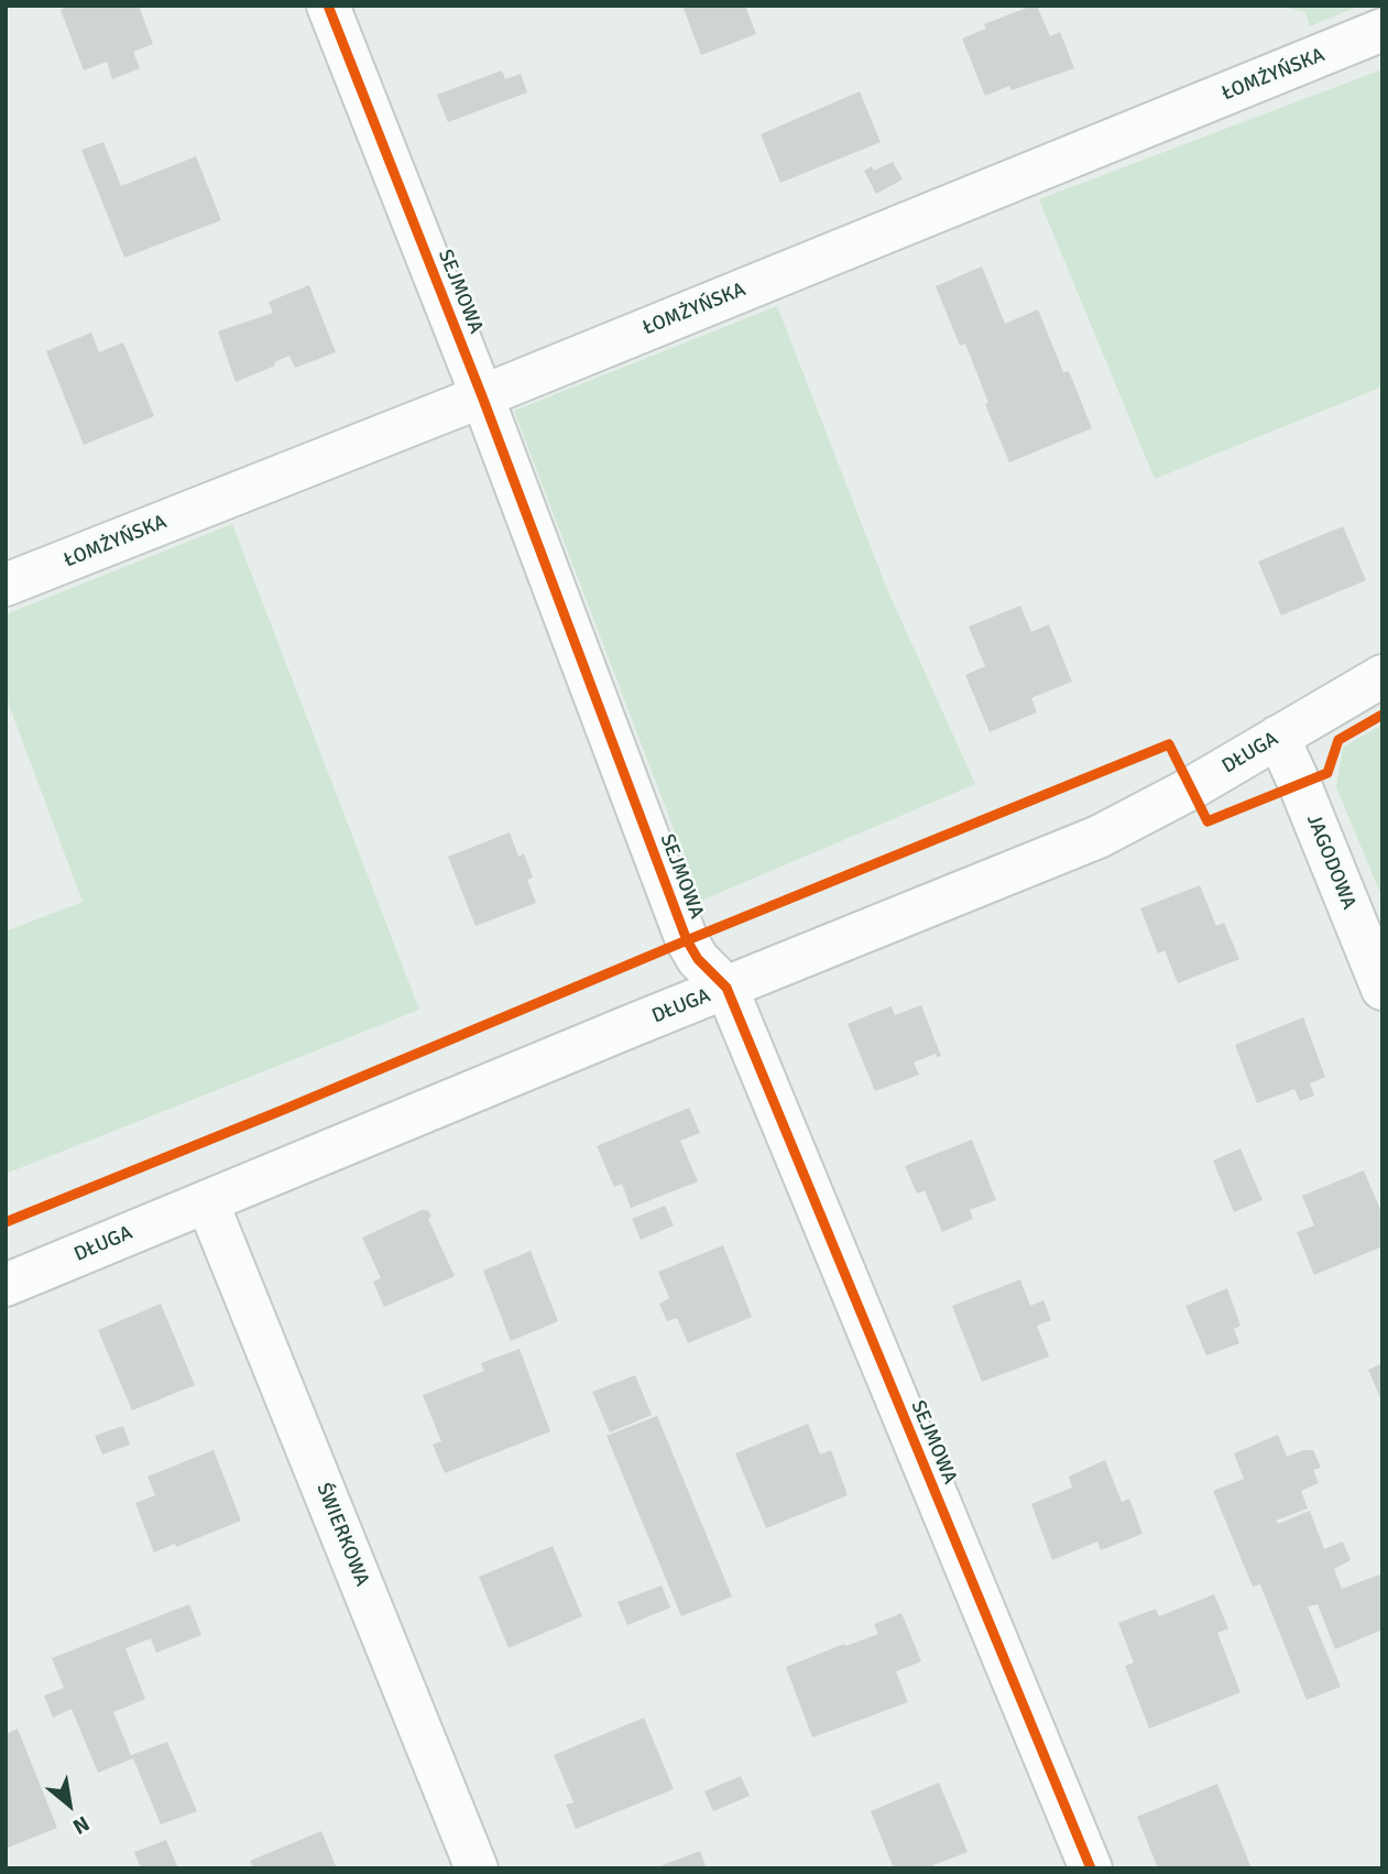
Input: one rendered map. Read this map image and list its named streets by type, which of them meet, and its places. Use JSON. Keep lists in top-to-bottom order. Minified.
{"streets":{"street":["ŁOMŻYŃSKA","SEJMOWA","DŁUGA","JAGODOWA","ŚWIERKOWA"]},"crossings":[["ŁOMŻYŃSKA","SEJMOWA"],["SEJMOWA","DŁUGA"],["DŁUGA","JAGODOWA"],["DŁUGA","ŚWIERKOWA"]],"north":"bottom right"}
